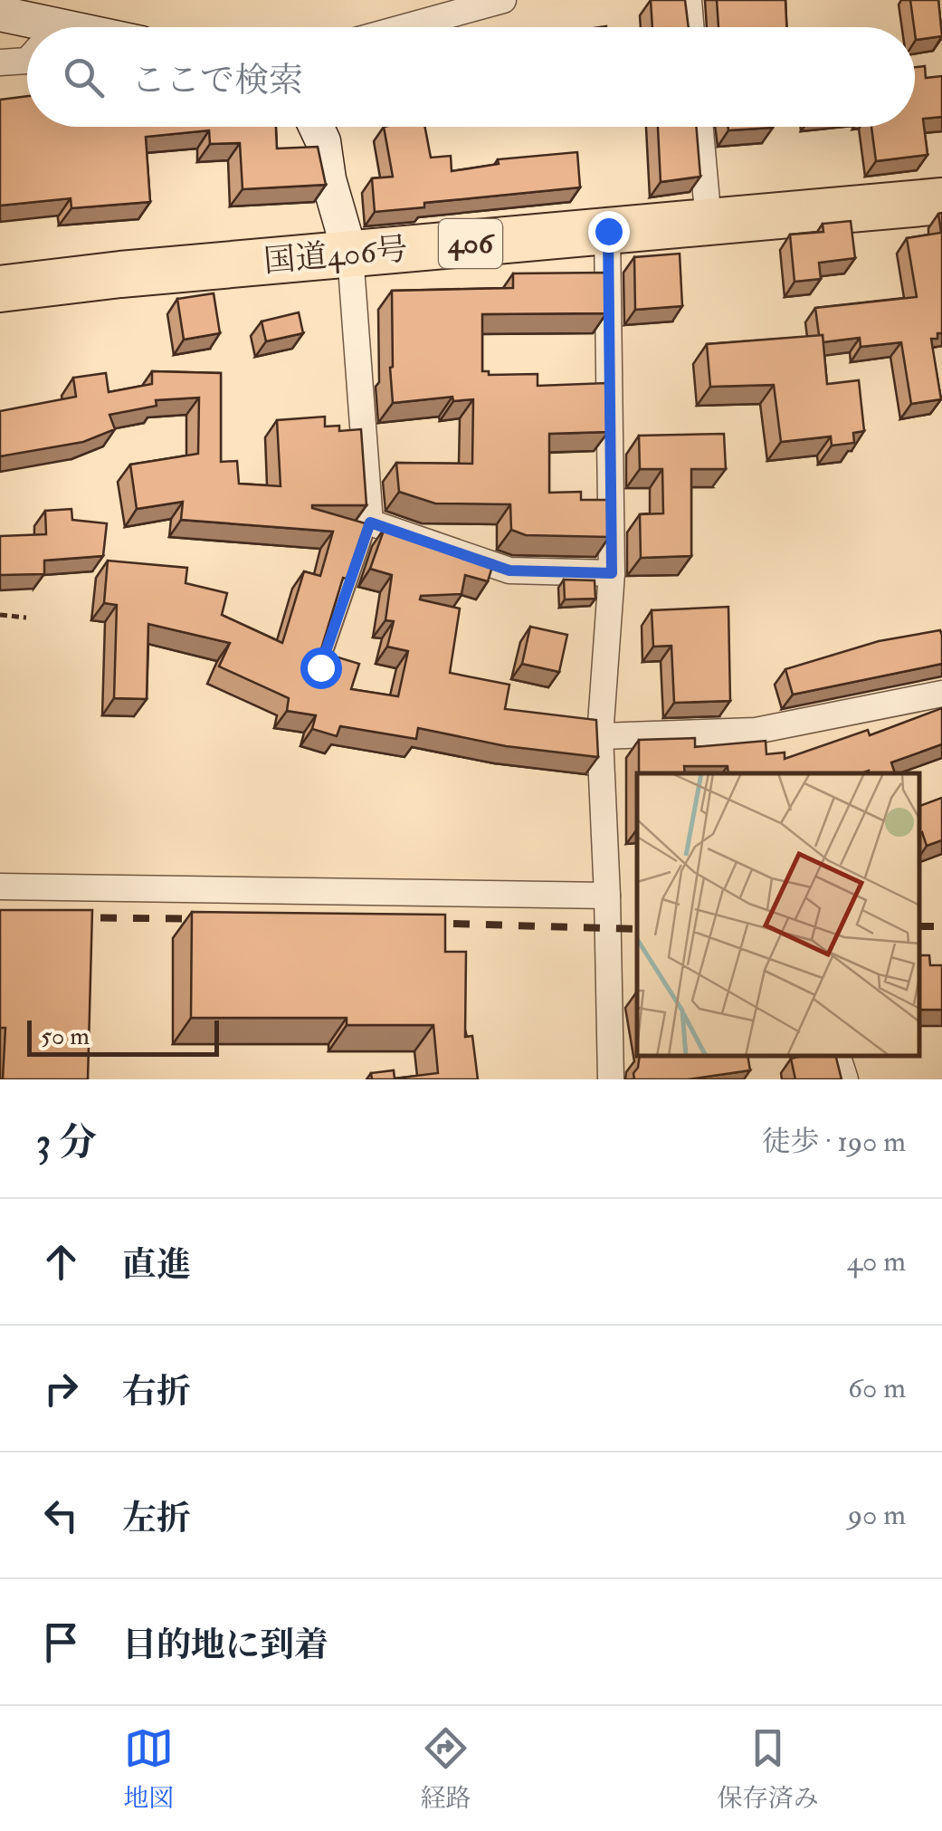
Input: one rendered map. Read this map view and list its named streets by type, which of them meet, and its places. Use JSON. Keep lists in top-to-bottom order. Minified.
{"streets":{"highway":["406","国道406号"]},"scale_bar":"50 m","page":{"search":"ここで検索","scale":"50 m","heading":["3 分","徒歩 · 190 m"],"list":[["直進","40 m"],["右折","60 m"],["左折","90 m"],"目的地に到着"],"nav":["地図","経路","保存済み"]}}
